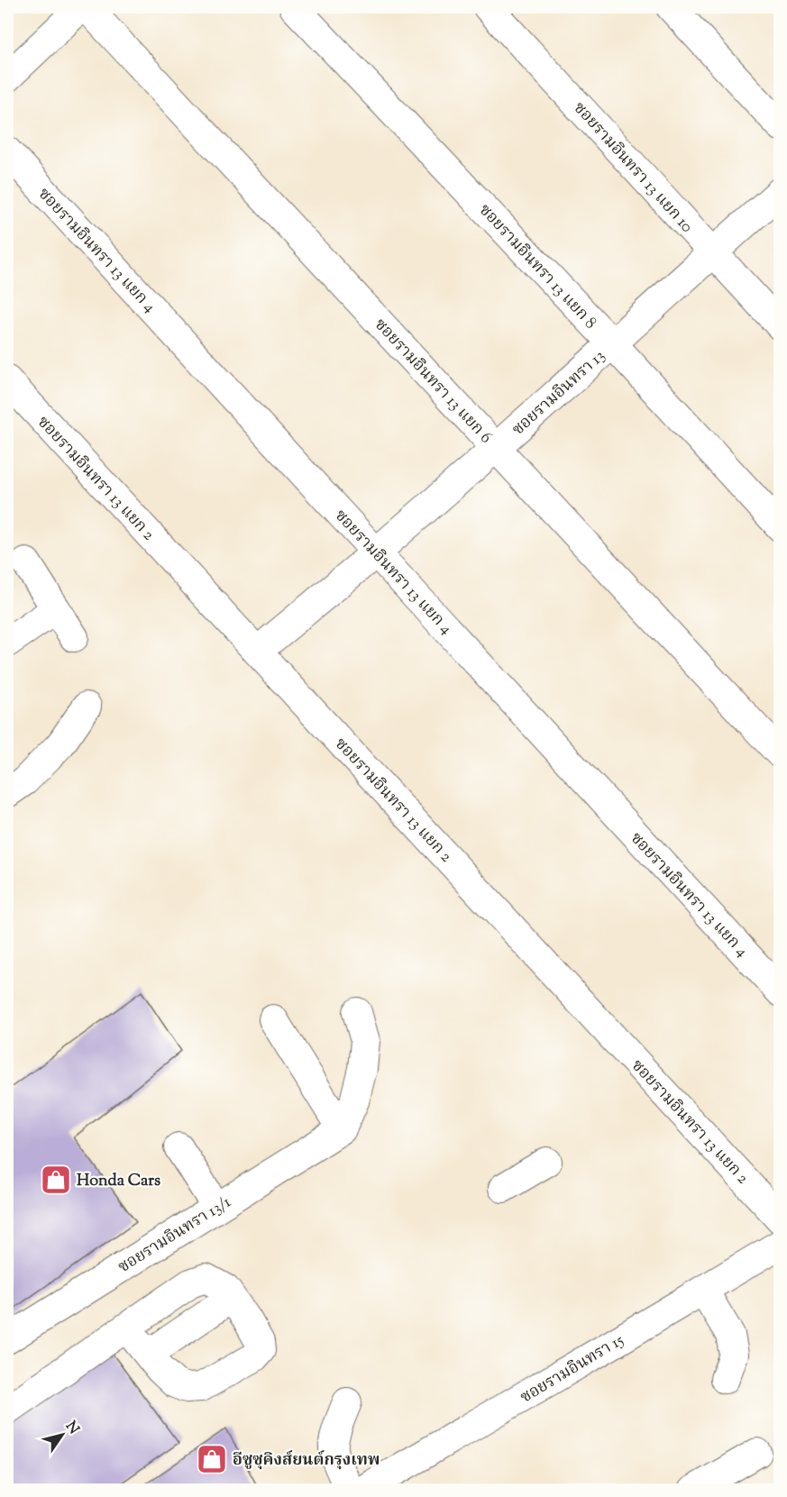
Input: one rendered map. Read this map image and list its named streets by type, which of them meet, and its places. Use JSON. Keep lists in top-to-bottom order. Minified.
{"streets":{"street":["ซอยรามอินทรา 13 แยก 10","ซอยรามอินทรา 13 แยก 4","ซอยรามอินทรา 13 แยก 8","ซอยรามอินทรา 13 แยก 6","ซอยรามอินทรา 13","ซอยรามอินทรา 13 แยก 2","ซอยรามอินทรา 13/1","ซอยรามอินทรา 15"]},"crossings":[["ซอยรามอินทรา 13 แยก 10","ซอยรามอินทรา 13"],["ซอยรามอินทรา 13 แยก 4","ซอยรามอินทรา 13"],["ซอยรามอินทรา 13 แยก 8","ซอยรามอินทรา 13"],["ซอยรามอินทรา 13 แยก 6","ซอยรามอินทรา 13"],["ซอยรามอินทรา 13","ซอยรามอินทรา 13 แยก 2"]],"places":{"shop":["Honda Cars","อีซูซุคิงส์ยนต์กรุงเทพ"]},"north":"top right"}
